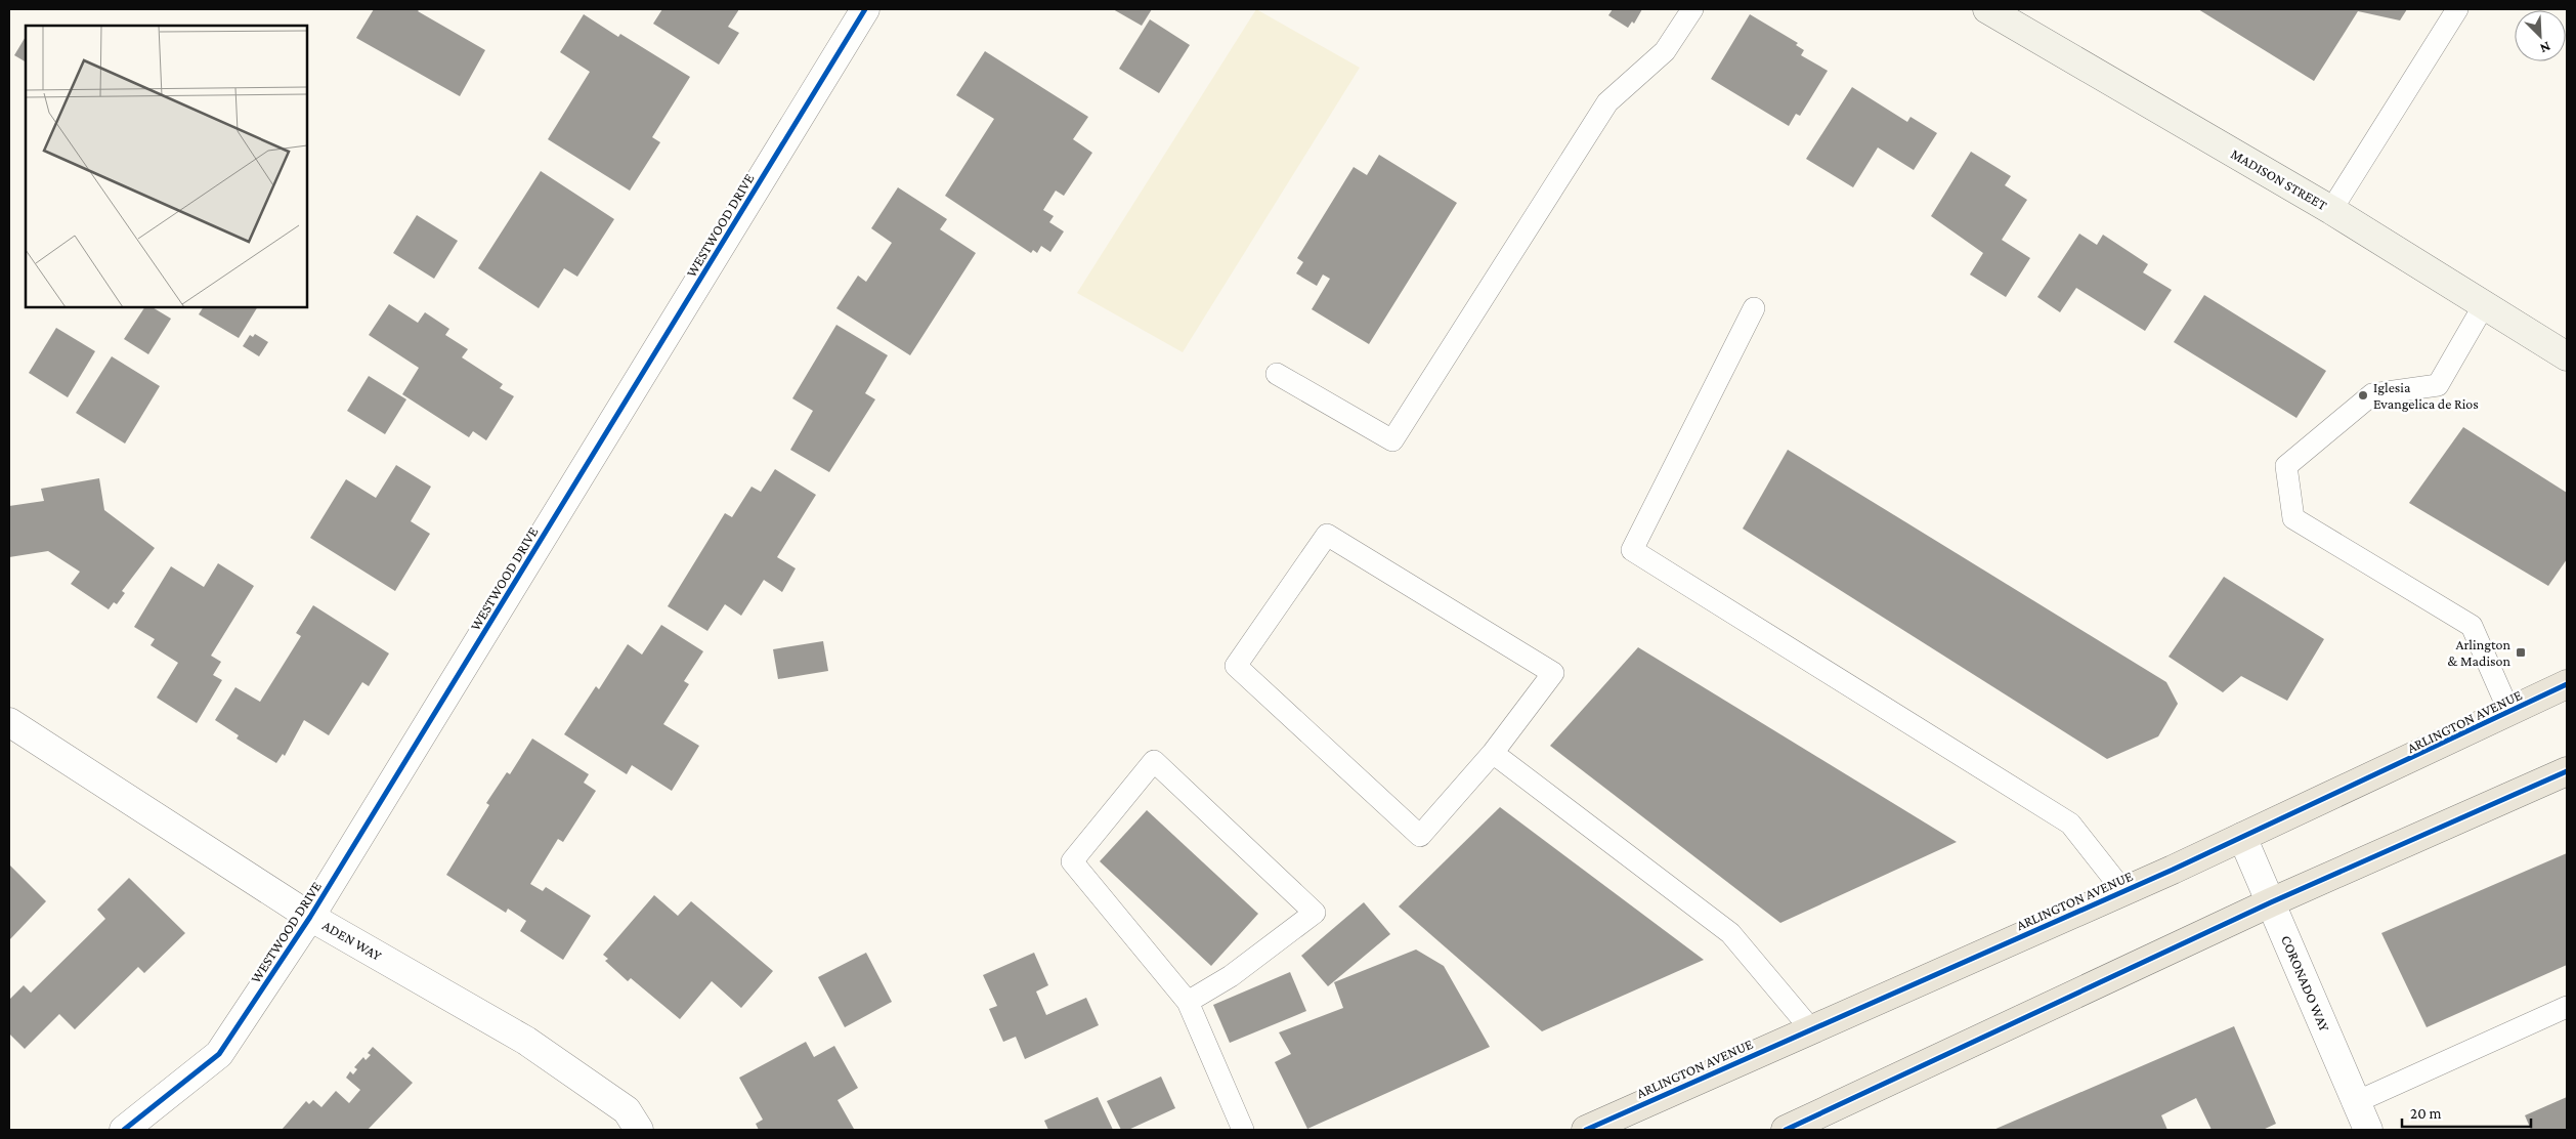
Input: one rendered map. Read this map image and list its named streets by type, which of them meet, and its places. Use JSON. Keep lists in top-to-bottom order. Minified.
{"streets":{"main road":["MADISON STREET","ARLINGTON AVENUE"],"street":["WESTWOOD DRIVE","ADEN WAY","CORONADO WAY"]},"crossings":[["WESTWOOD DRIVE","ADEN WAY"],["ARLINGTON AVENUE","CORONADO WAY"]],"places":{"other":["Iglesia Evangelica de Rios"],"transit":["Arlington & Madison"]},"scale_bar":"20 m","north":"bottom right"}
